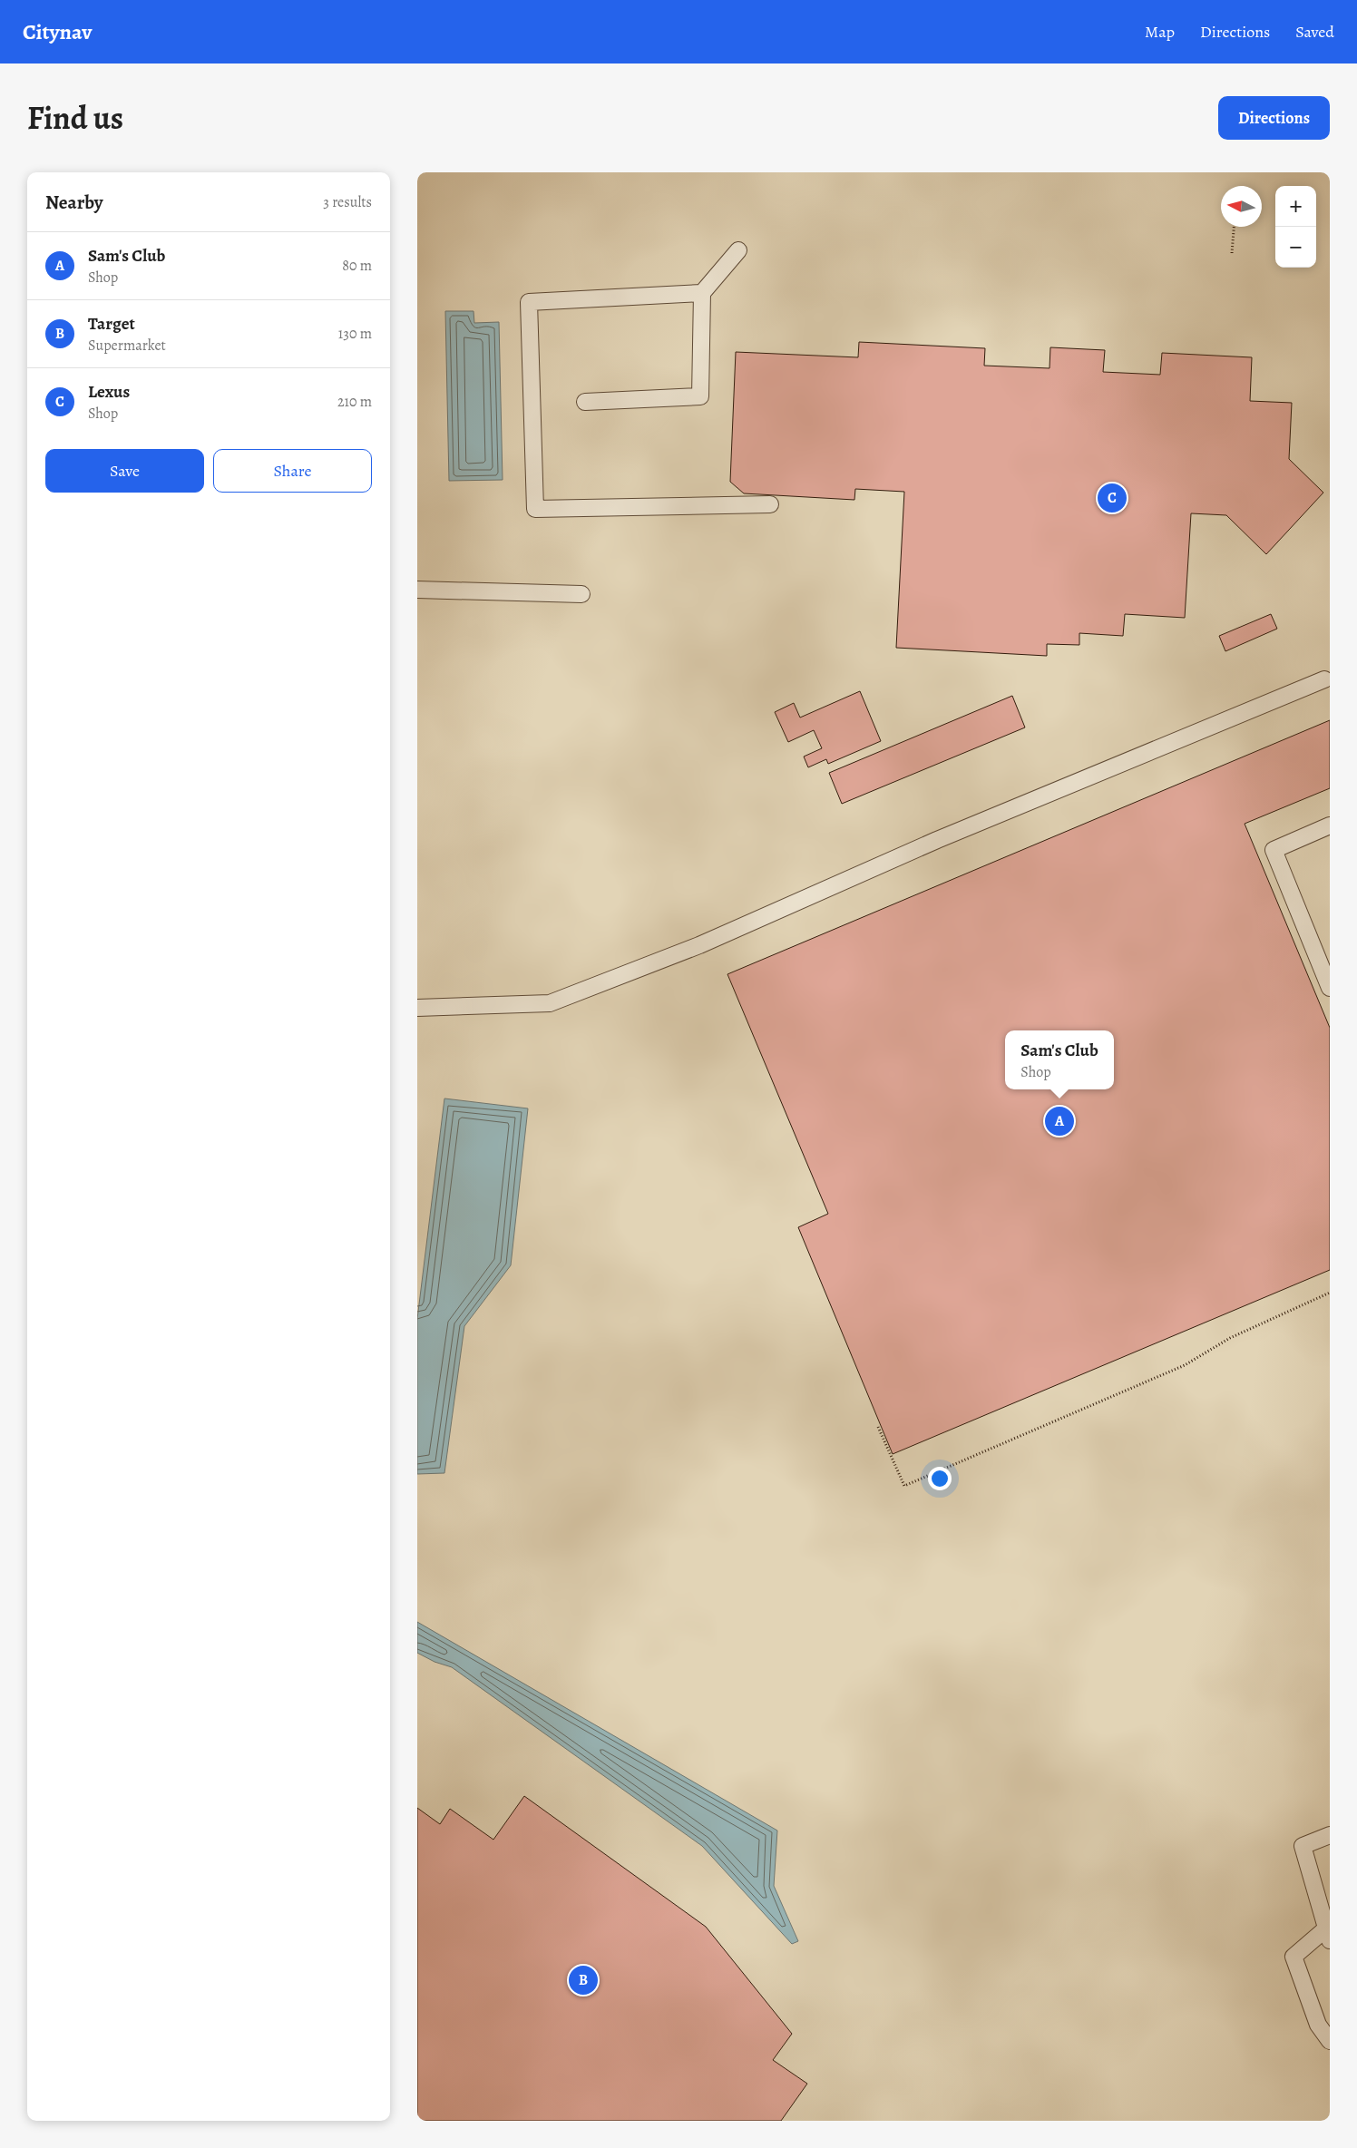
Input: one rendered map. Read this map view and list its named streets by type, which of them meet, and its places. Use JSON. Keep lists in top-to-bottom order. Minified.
{"north":"left","page":{"header":"Citynav","nav":["Map","Directions","Saved"],"title":"Find us","buttons":["Directions",["Save","Share"]],"heading":["Nearby","3 results"],"map_buttons":["+","−"],"list":[{"mark":"A","name":"Sam's Club","note":"Shop","value":"80 m"},{"mark":"B","name":"Target","note":"Supermarket","value":"130 m"},{"mark":"C","name":"Lexus","note":"Shop","value":"210 m"}],"pins":["C","A","B"],"popup":["Sam's Club","Shop"]}}
